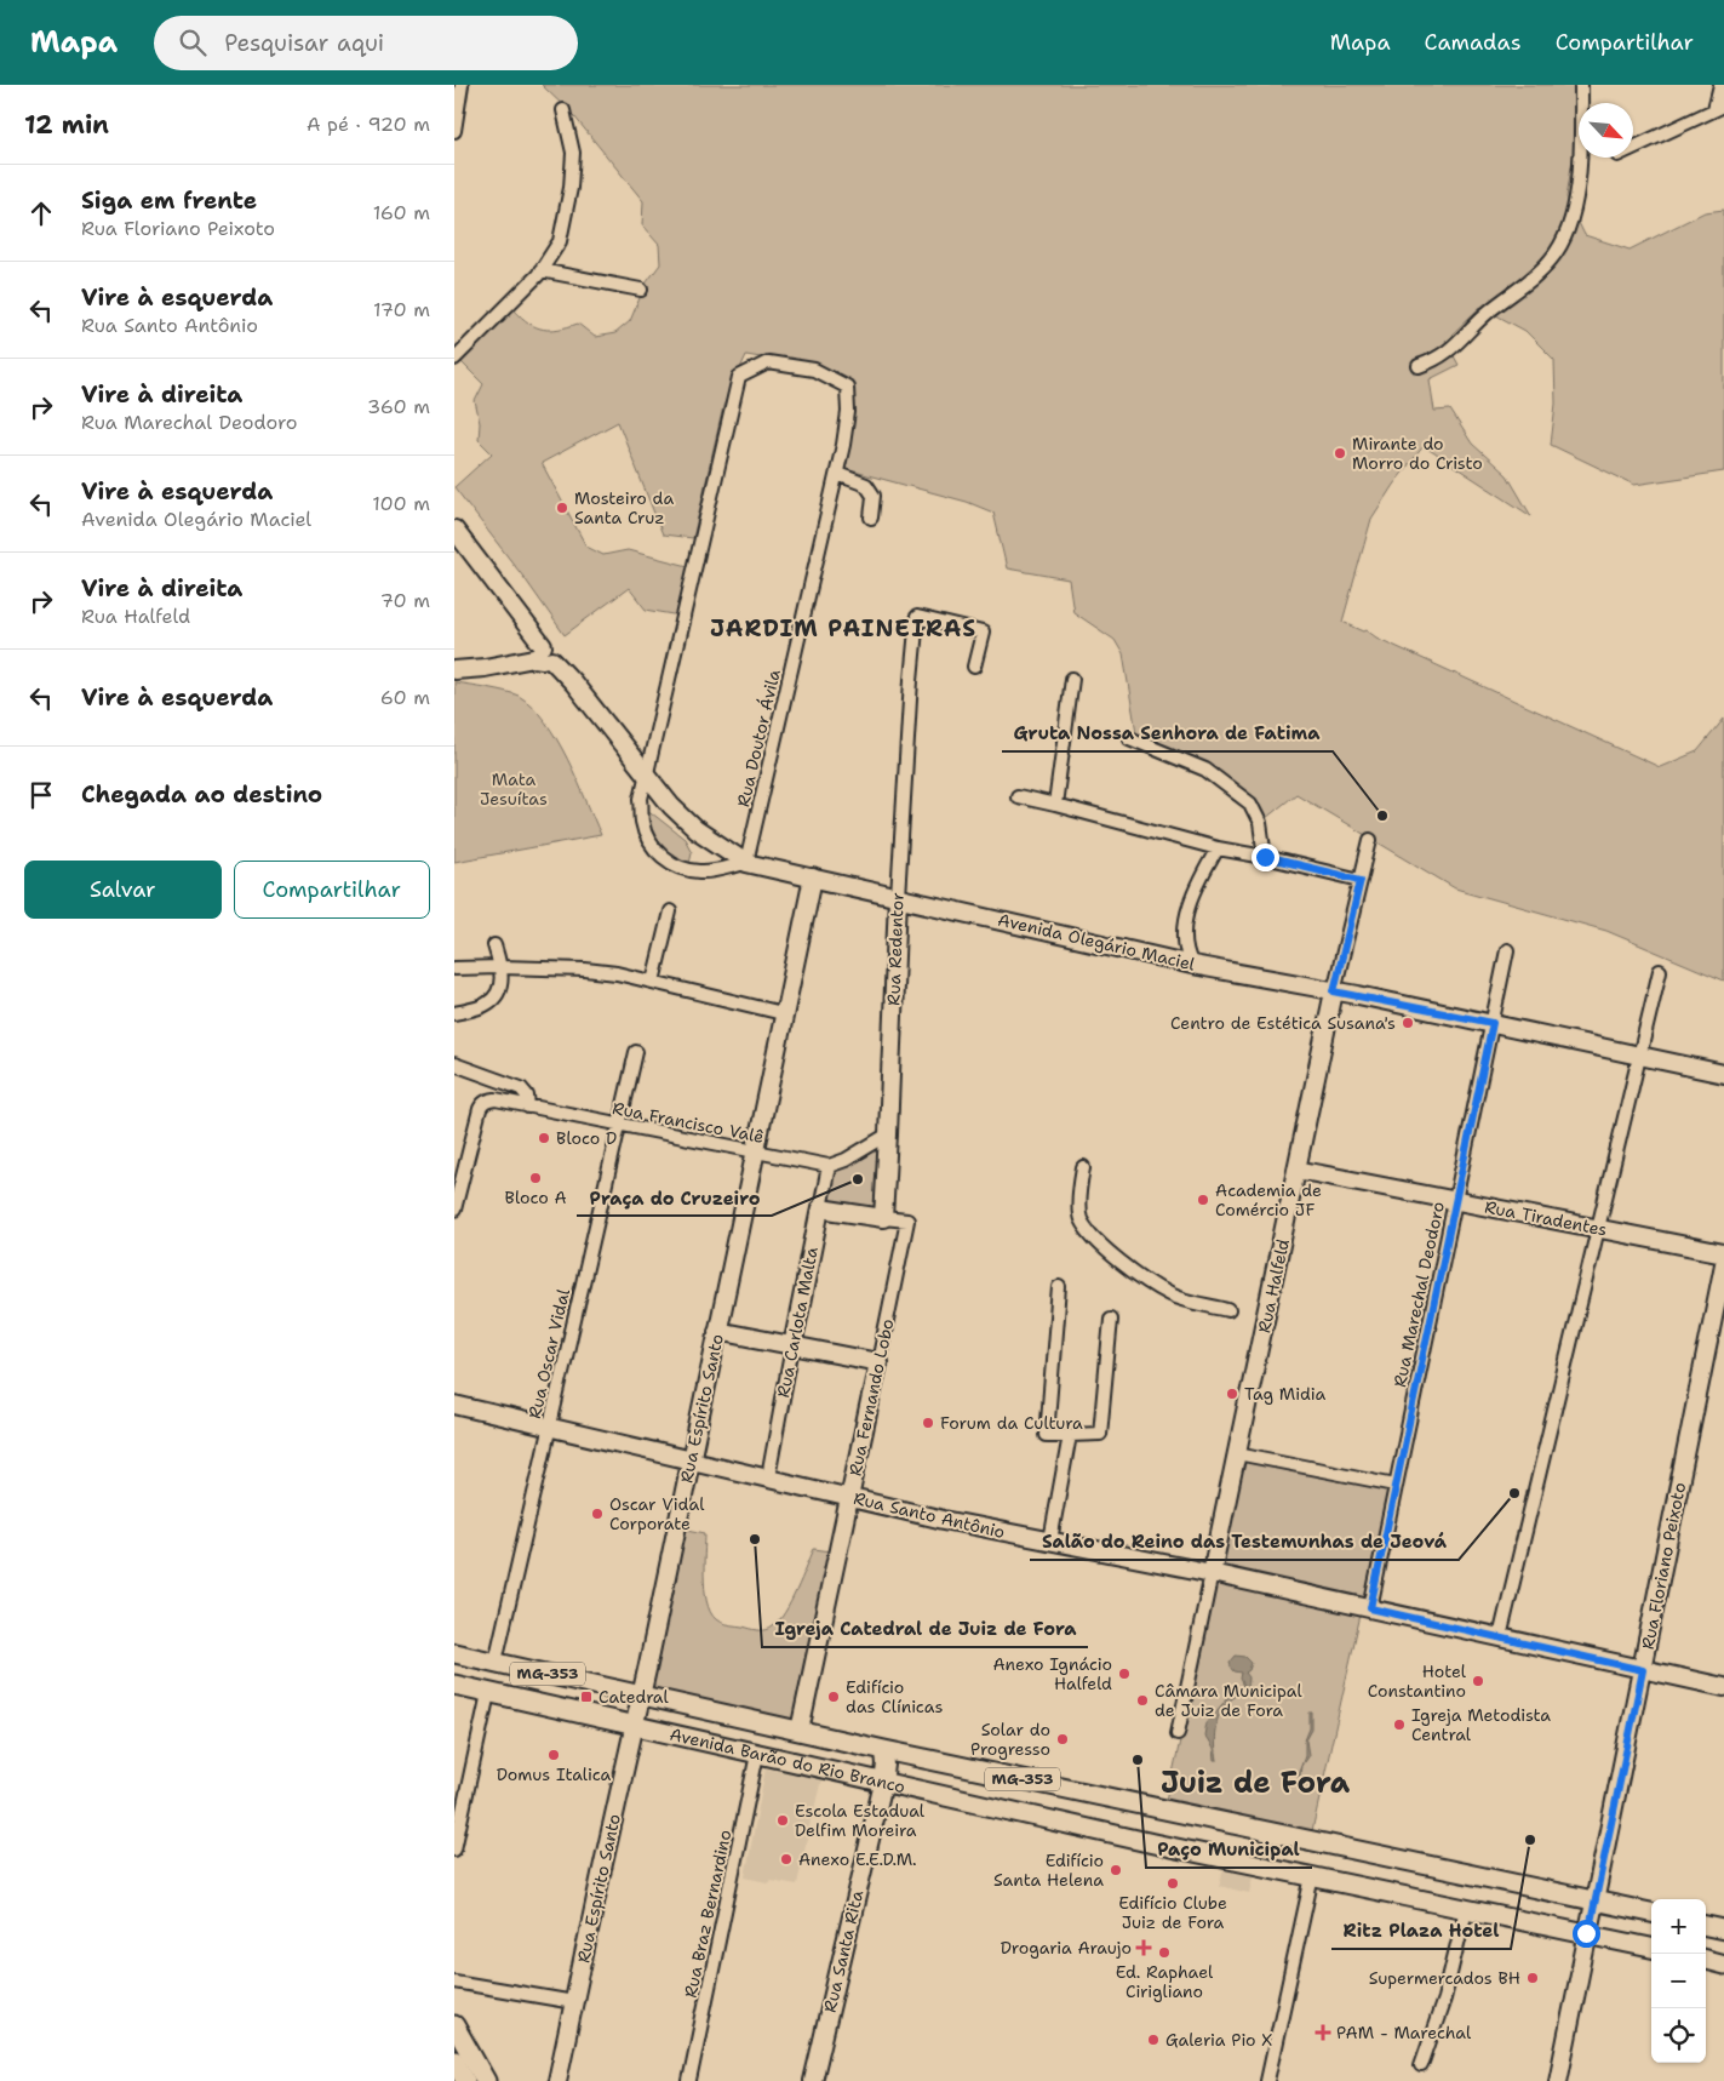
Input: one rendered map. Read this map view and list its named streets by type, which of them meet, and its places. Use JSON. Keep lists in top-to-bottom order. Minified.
{"streets":{"main road":["MG-353","Avenida Barão do Rio Branco"],"street":["Rua Doutor Ávila","Avenida Olegário Maciel","Rua Redentor","Rua Francisco Valê","Rua Tiradentes","Rua Halfeld","Rua Marechal Deodoro","Rua Carlota Malta","Rua Oscar Vidal","Rua Fernando Lobo","Rua Espírito Santo","Rua Santo Antônio","Rua Floriano Peixoto","Rua Braz Bernardino","Rua Santa Rita"]},"crossings":[["Rua Doutor Ávila","Avenida Olegário Maciel"],["Avenida Olegário Maciel","Rua Redentor"],["Avenida Olegário Maciel","Rua Halfeld"],["Avenida Olegário Maciel","Rua Marechal Deodoro"],["Avenida Olegário Maciel","Rua Espírito Santo"],["Rua Redentor","Rua Fernando Lobo"],["Rua Francisco Valê","Rua Carlota Malta"],["Rua Francisco Valê","Rua Oscar Vidal"],["Rua Francisco Valê","Rua Espírito Santo"],["Rua Tiradentes","Rua Halfeld"],["Rua Tiradentes","Rua Marechal Deodoro"],["Rua Halfeld","Rua Santo Antônio"],["Rua Marechal Deodoro","Rua Santo Antônio"],["Rua Carlota Malta","Rua Fernando Lobo"],["Rua Carlota Malta","Rua Santo Antônio"],["Rua Oscar Vidal","Rua Santo Antônio"],["Rua Oscar Vidal","Avenida Barão do Rio Branco"],["Rua Fernando Lobo","Rua Santo Antônio"],["Rua Fernando Lobo","Avenida Barão do Rio Branco"],["Rua Espírito Santo","Rua Santo Antônio"],["Rua Espírito Santo","Avenida Barão do Rio Branco"],["Rua Santo Antônio","Rua Floriano Peixoto"],["Rua Floriano Peixoto","Avenida Barão do Rio Branco"],["Avenida Barão do Rio Branco","Rua Braz Bernardino"],["Avenida Barão do Rio Branco","Rua Santa Rita"]],"districts":["JARDIM PAINEIRAS","Juiz de Fora"],"parks":["Mata Jesuítas"],"places":{"other":["Mirante do Morro do Cristo","Mosteiro da Santa Cruz","Gruta Nossa Senhora de Fatima","Centro de Estética Susana's","Bloco D","Bloco A","Praça do Cruzeiro","Academia de Comércio JF","Tag Midia","Forum da Cultura","Salão do Reino das Testemunhas de Jeová","Oscar Vidal Corporate","Igreja Catedral de Juiz de Fora","Anexo Ignácio Halfeld","Hotel Constantino","Edifício das Clínicas","Câmara Municipal de Juiz de Fora","Igreja Metodista Central","Solar do Progresso","Domus Italica","Paço Municipal","Escola Estadual Delfim Moreira","Ritz Plaza Hotel","Anexo E.E.D.M.","Edifício Santa Helena","Edifício Clube Juiz de Fora","Ed. Raphael Cirigliano","Supermercados BH","Galeria Pio X"],"transit":["Catedral"],"health":["Drogaria Araujo","PAM - Marechal"]},"north":"bottom right","page":{"header":"Mapa","search":"Pesquisar aqui","nav":["Mapa","Camadas","Compartilhar"],"heading":["12 min","A pé · 920 m"],"list":[["Siga em frente","Rua Floriano Peixoto","160 m"],["Vire à esquerda","Rua Santo Antônio","170 m"],["Vire à direita","Rua Marechal Deodoro","360 m"],["Vire à esquerda","Avenida Olegário Maciel","100 m"],["Vire à direita","Rua Halfeld","70 m"],["Vire à esquerda","60 m"],"Chegada ao destino"],"buttons":["Salvar","Compartilhar"],"map_buttons":["+","−"]}}
